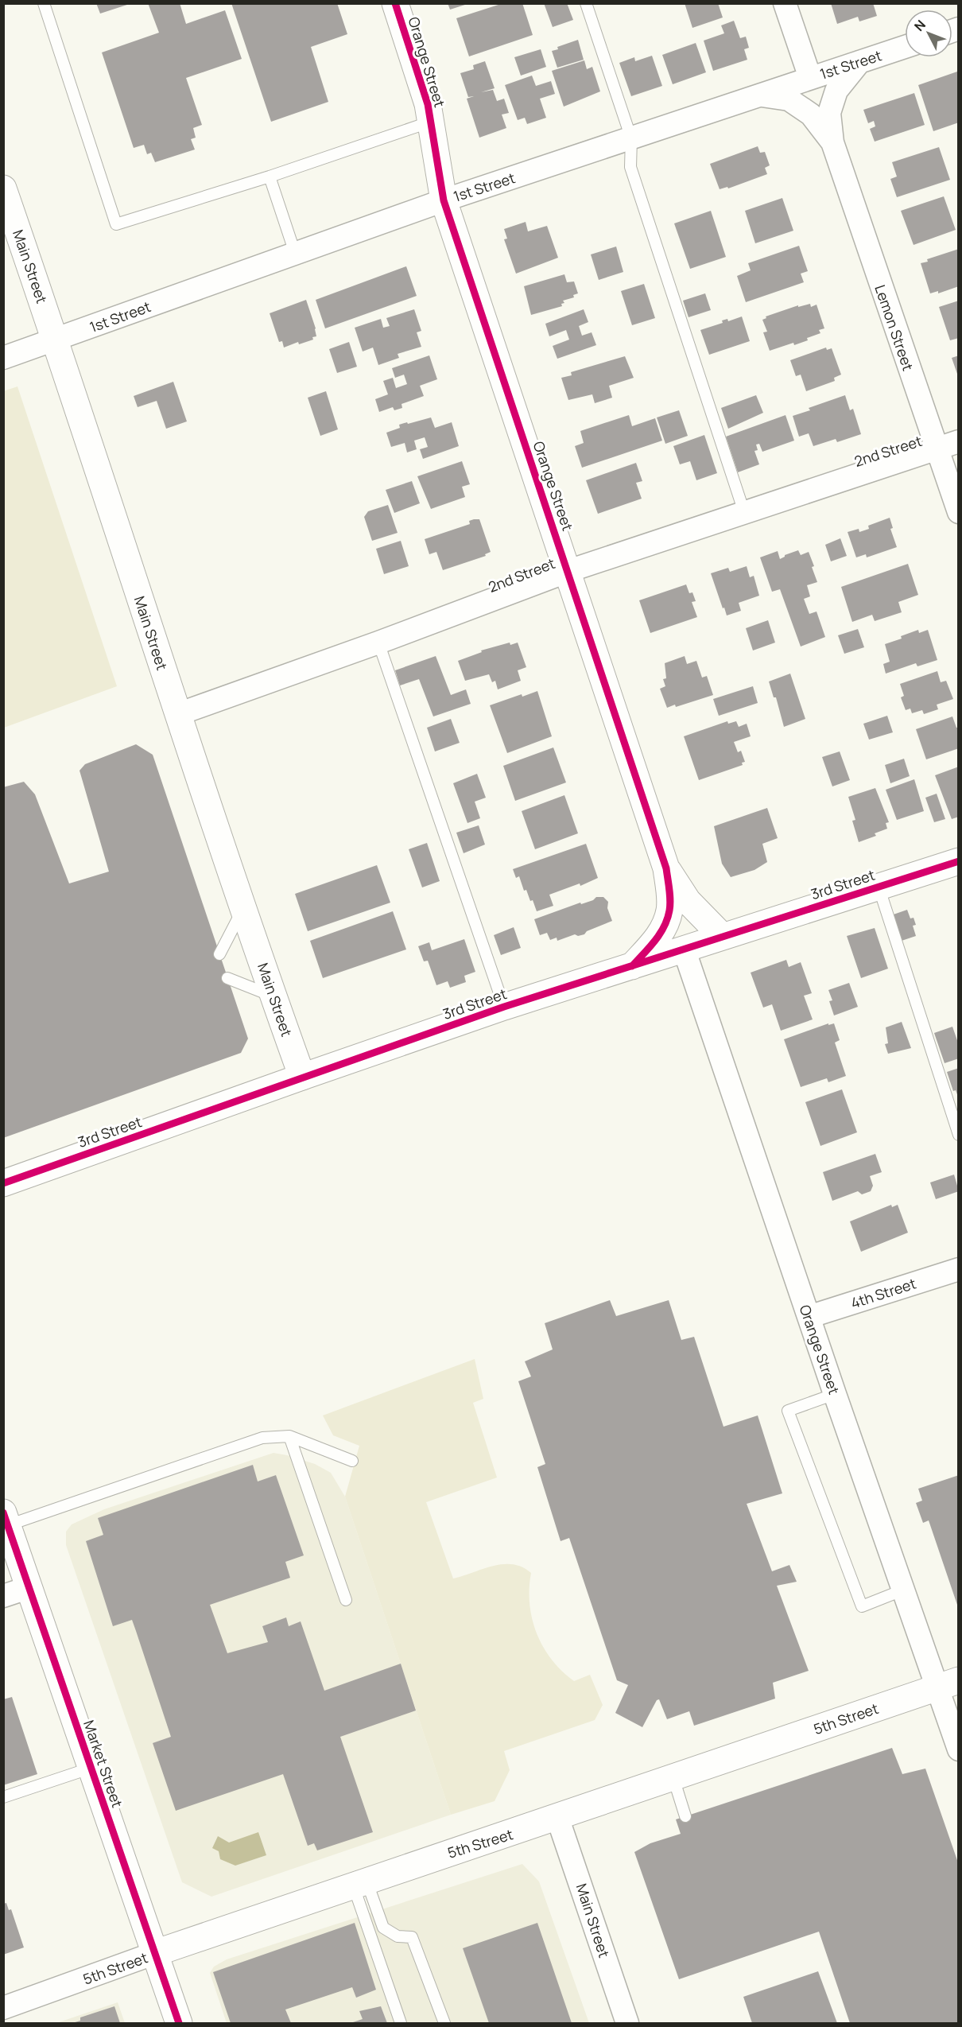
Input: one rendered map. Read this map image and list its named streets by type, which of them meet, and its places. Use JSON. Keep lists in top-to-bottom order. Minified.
{"streets":{"main road":["Orange Street","Main Street","3rd Street","5th Street","Market Street"],"street":["1st Street","Lemon Street","2nd Street","4th Street"]},"crossings":[["Orange Street","1st Street"],["Orange Street","2nd Street"],["Orange Street","3rd Street"],["Orange Street","4th Street"],["Orange Street","5th Street"],["1st Street","Main Street"],["Main Street","2nd Street"],["Main Street","3rd Street"],["Main Street","5th Street"],["Lemon Street","2nd Street"],["5th Street","Market Street"]],"north":"top left"}
